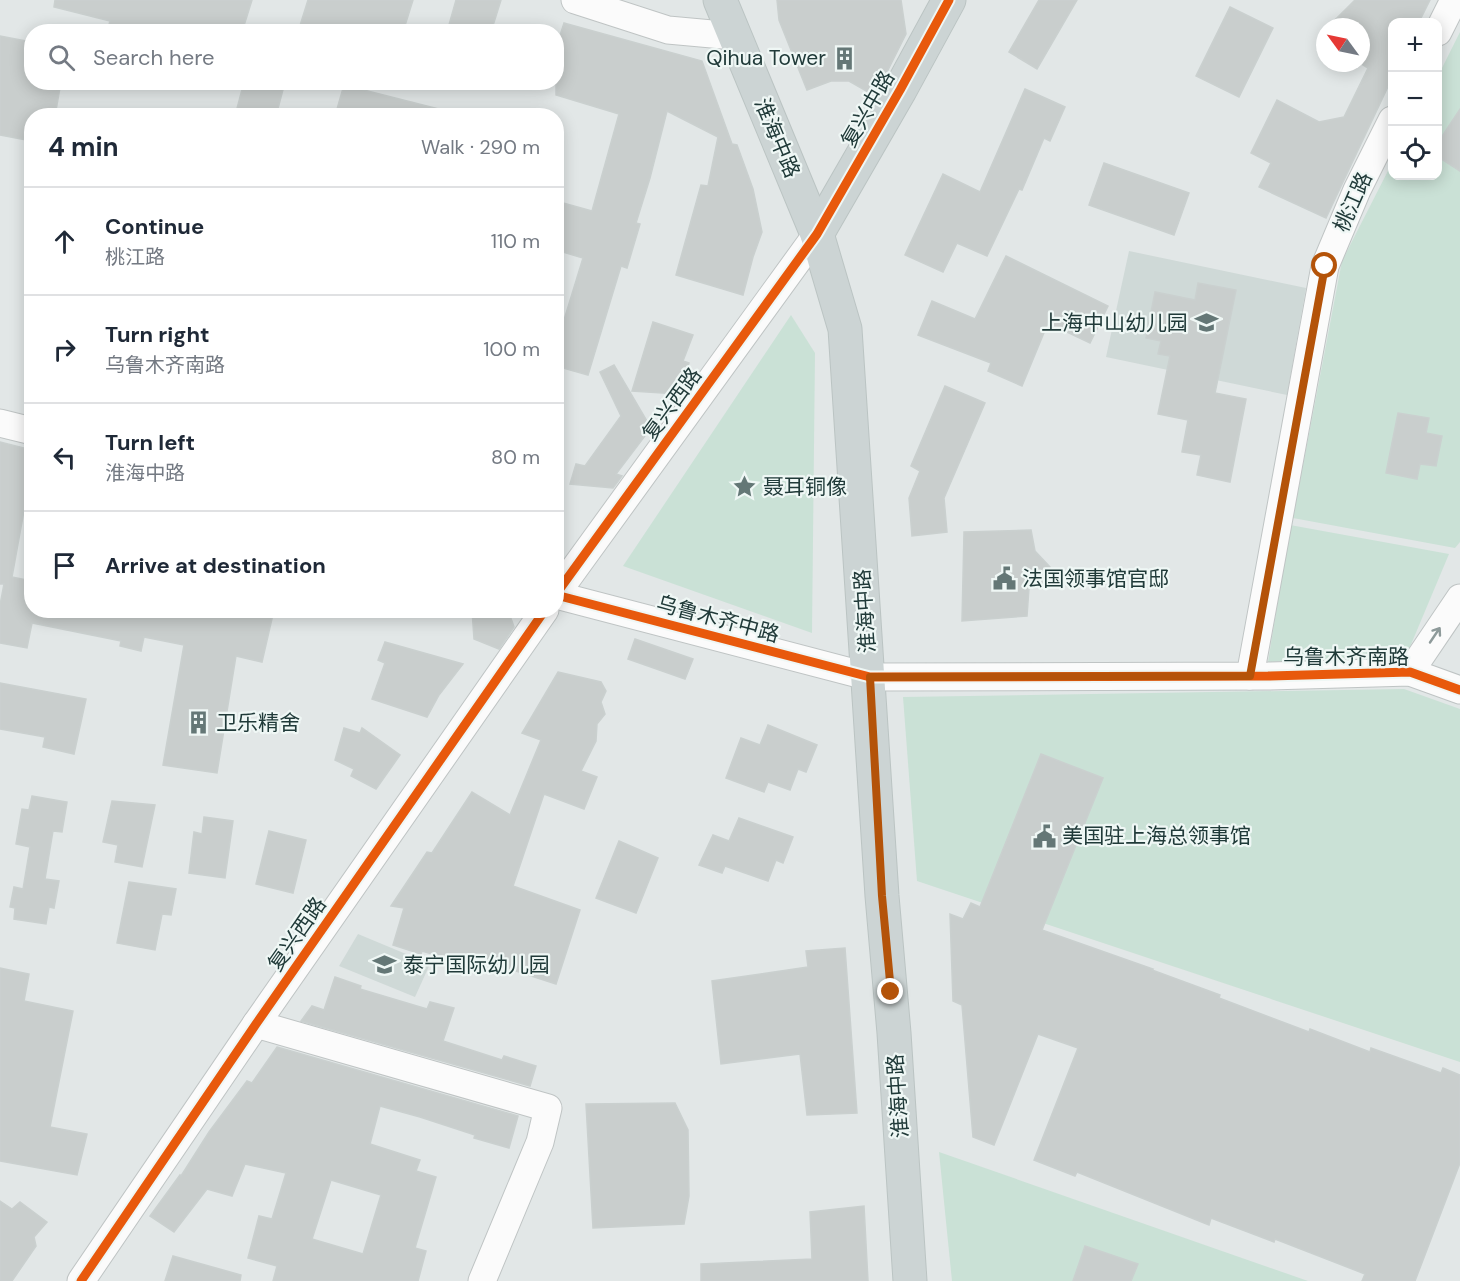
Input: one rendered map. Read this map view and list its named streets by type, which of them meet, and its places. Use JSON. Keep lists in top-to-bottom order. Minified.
{"streets":{"main road":["复兴中路","淮海中路"],"street":["桃江路","复兴西路","乌鲁木齐中路","乌鲁木齐南路"]},"crossings":[["复兴中路","淮海中路"],["复兴中路","复兴西路"],["淮海中路","复兴西路"],["淮海中路","乌鲁木齐中路"],["淮海中路","乌鲁木齐南路"],["桃江路","乌鲁木齐南路"],["乌鲁木齐中路","乌鲁木齐南路"]],"places":{"building":["Qihua Tower","卫乐精舍"],"school or university":["上海中山幼儿园","泰宁国际幼儿园"],"place":["聂耳铜像"],"public building":["法国领事馆官邸","美国驻上海总领事馆"]},"north":"top left","page":{"map_buttons":["+","−"],"search":"Search here","heading":["4 min","Walk · 290 m"],"list":[["Continue","桃江路","110 m"],["Turn right","乌鲁木齐南路","100 m"],["Turn left","淮海中路","80 m"],"Arrive at destination"]}}
